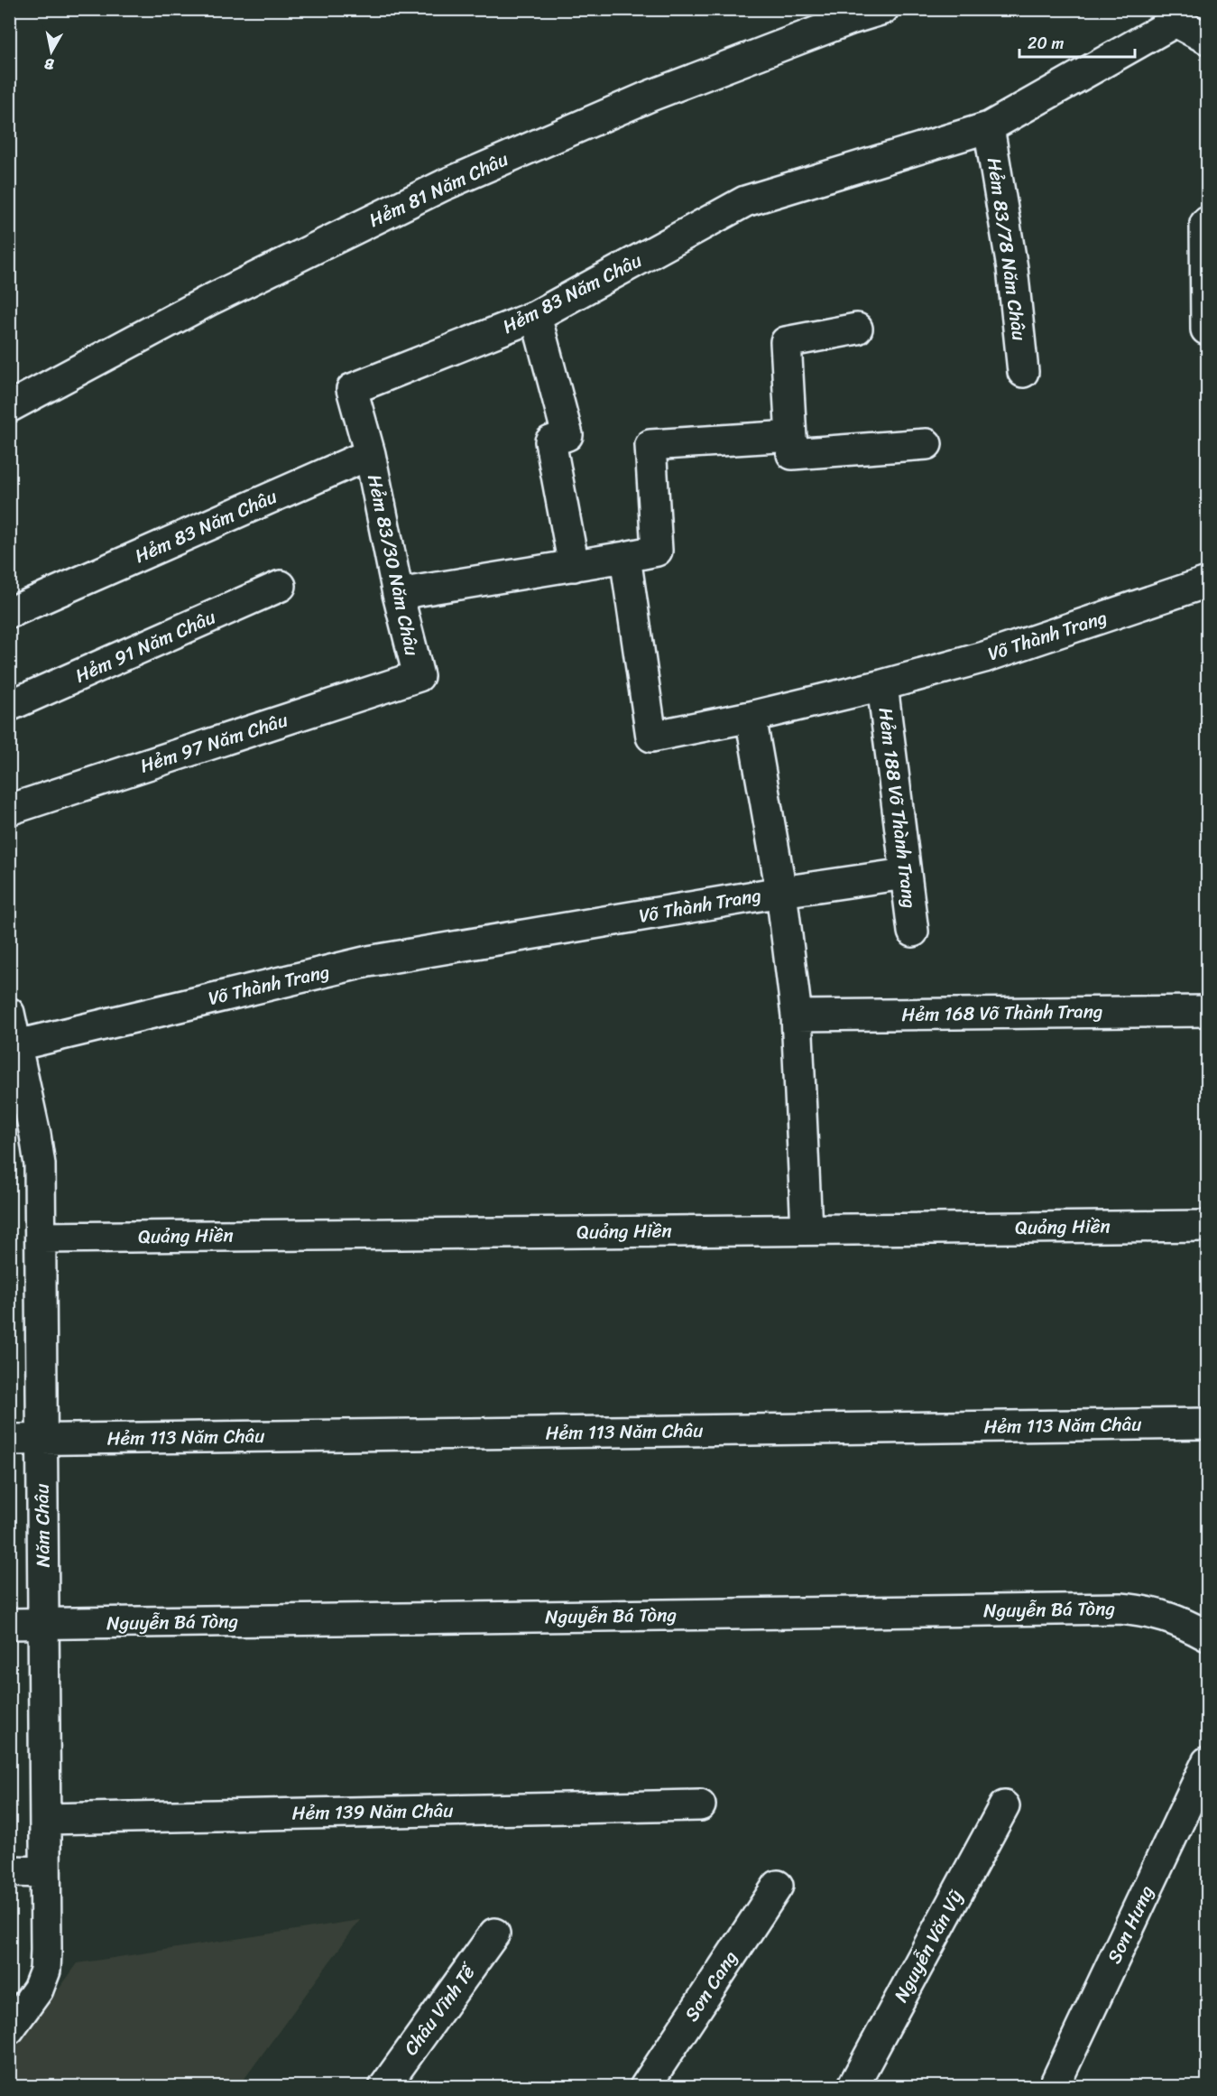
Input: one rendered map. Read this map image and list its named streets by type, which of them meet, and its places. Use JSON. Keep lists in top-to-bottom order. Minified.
{"streets":{"street":["Hẻm 81 Năm Châu","Hẻm 83/78 Năm Châu","Hẻm 83 Năm Châu","Hẻm 83/30 Năm Châu","Võ Thành Trang","Hẻm 91 Năm Châu","Hẻm 97 Năm Châu","Hẻm 188 Võ Thành Trang","Hẻm 168 Võ Thành Trang","Quảng Hiền","Hẻm 113 Năm Châu","Năm Châu","Nguyễn Bá Tòng","Hẻm 139 Năm Châu","Sơn Hưng","Nguyễn Văn Vỹ","Sơn Cang","Châu Vĩnh Tế"]},"crossings":[["Hẻm 83/78 Năm Châu","Hẻm 83 Năm Châu"],["Hẻm 83 Năm Châu","Hẻm 83/30 Năm Châu"],["Hẻm 83/30 Năm Châu","Hẻm 97 Năm Châu"],["Võ Thành Trang","Hẻm 188 Võ Thành Trang"],["Võ Thành Trang","Năm Châu"],["Quảng Hiền","Năm Châu"],["Hẻm 113 Năm Châu","Năm Châu"],["Năm Châu","Nguyễn Bá Tòng"],["Năm Châu","Hẻm 139 Năm Châu"]],"scale_bar":"20 m","north":"bottom"}
